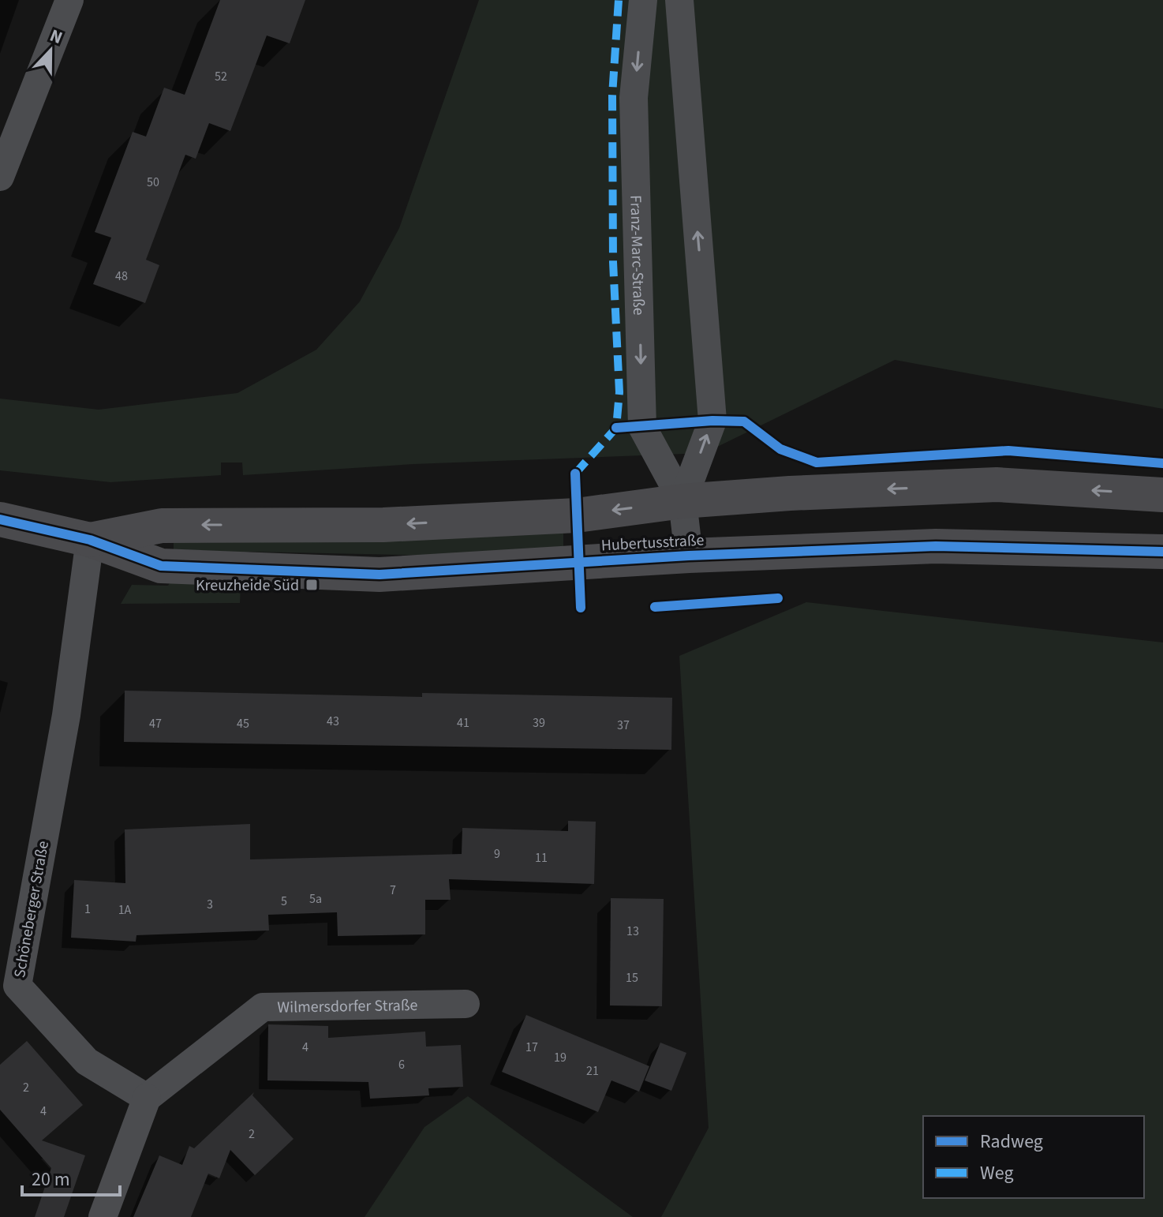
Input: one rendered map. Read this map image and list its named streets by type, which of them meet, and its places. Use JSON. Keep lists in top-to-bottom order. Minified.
{"streets":{"street":["Franz-Marc-Straße","Hubertusstraße","Schöneberger Straße","Wilmersdorfer Straße"]},"crossings":[["Franz-Marc-Straße","Hubertusstraße"],["Hubertusstraße","Schöneberger Straße"],["Schöneberger Straße","Wilmersdorfer Straße"]],"places":{"transit":["Kreuzheide Süd"]},"house_numbers":["52","50","48","43","41","39","47","45","37","9","11","7","5a","5","3","1","1A","13","15","4","17","19","6","21","2","4","2"],"legend":["Radweg","Weg"],"scale_bar":"20 m","north":"top"}
